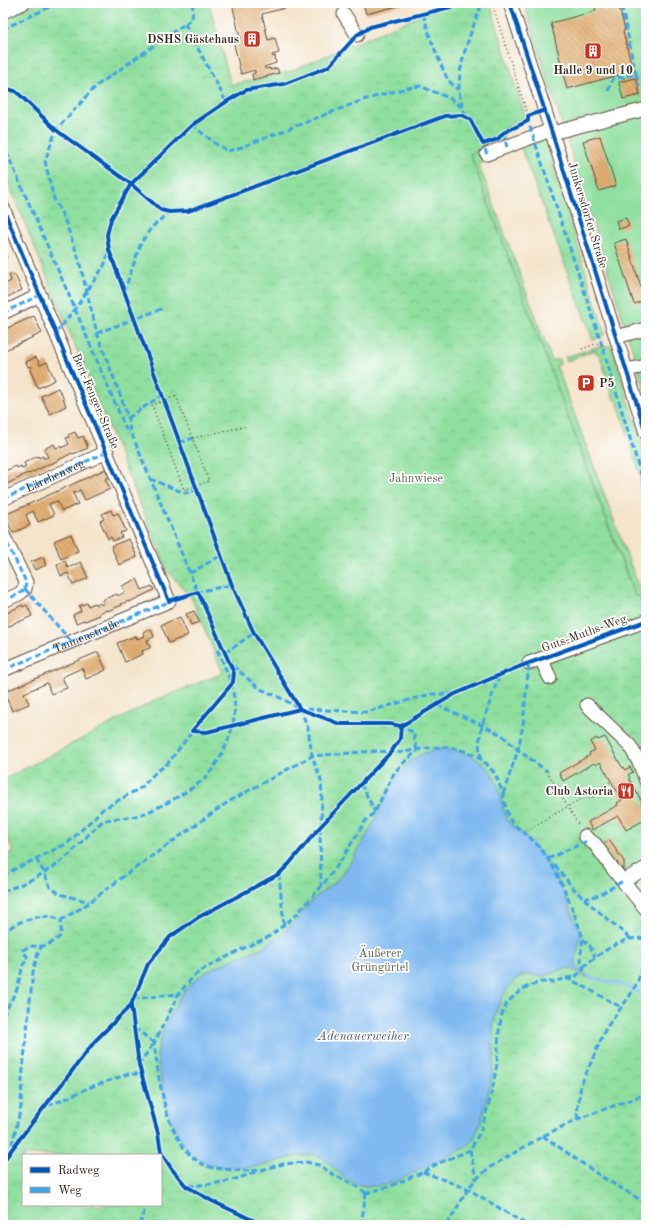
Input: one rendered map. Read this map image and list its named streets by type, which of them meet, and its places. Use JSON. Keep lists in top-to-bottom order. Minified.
{"streets":{"street":["Junkersdorfer Straße","Bert-Fenger-Straße","Lärchenweg","Guts-Muths-Weg","Tannenstraße"]},"crossings":[["Bert-Fenger-Straße","Lärchenweg"],["Bert-Fenger-Straße","Tannenstraße"]],"water":["Adenauerweiher"],"parks":["Jahnwiese","Äußerer Grüngürtel"],"places":{"building":["DSHS Gästehaus","Halle 9 und 10"],"parking":["P5"],"restaurant":["Club Astoria"]},"legend":["Radweg","Weg"]}
